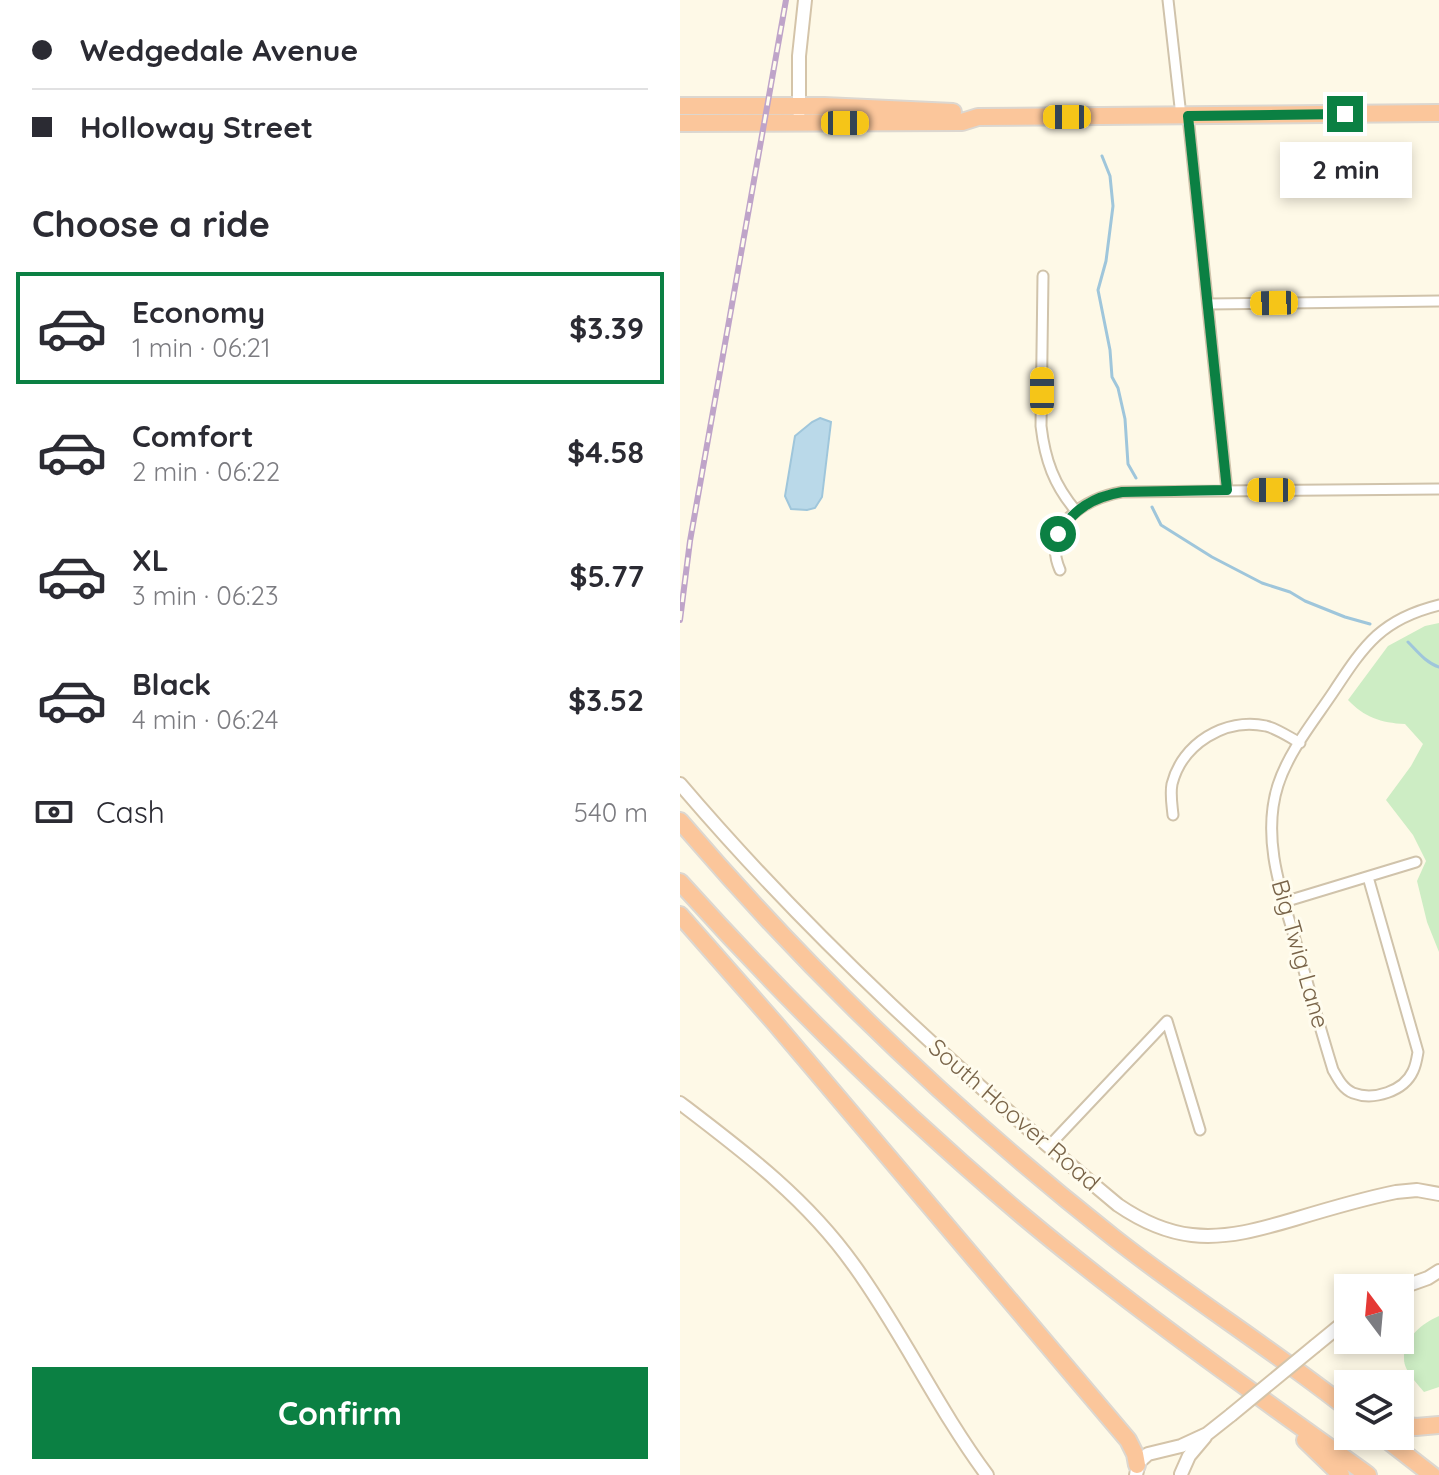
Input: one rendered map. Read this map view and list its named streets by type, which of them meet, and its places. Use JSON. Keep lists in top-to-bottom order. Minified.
{"streets":{"street":["Big Twig Lane","South Hoover Road"]},"north":"top","page":{"banner":["Wedgedale Avenue","Holloway Street"],"bubble":"2 min","heading":"Choose a ride","list":[{"name":"Economy","note":"1 min · 06:21","value":"$3.39"},{"name":"Comfort","note":"2 min · 06:22","value":"$4.58"},{"name":"XL","note":"3 min · 06:23","value":"$5.77"},{"name":"Black","note":"4 min · 06:24","value":"$3.52"}],"pay":["Cash","540 m"],"buttons":"Confirm"}}
